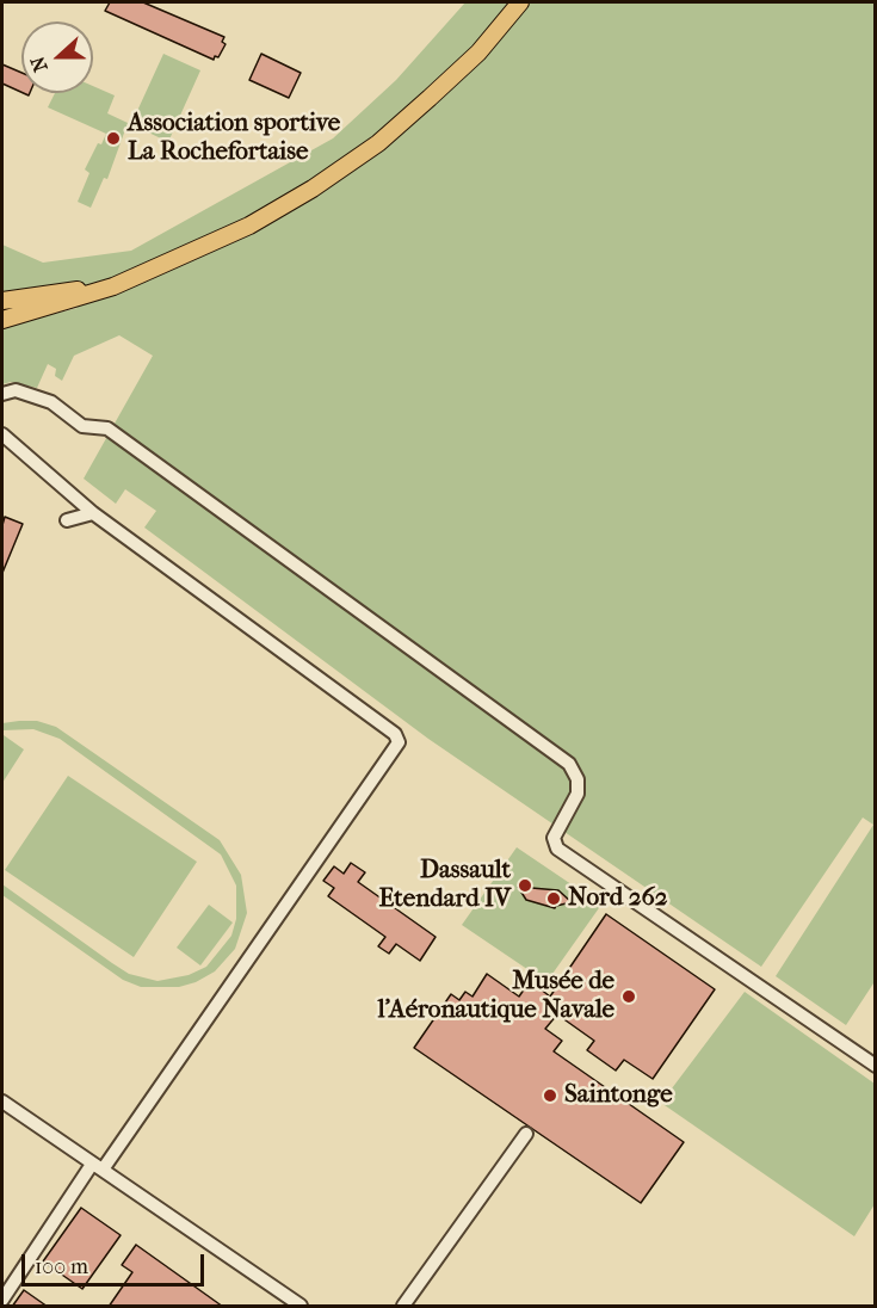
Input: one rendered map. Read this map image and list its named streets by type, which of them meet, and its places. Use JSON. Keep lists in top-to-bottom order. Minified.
{"places":["Association sportive La Rochefortaise","Dassault Etendard IV","Nord 262","Musée de l'Aéronautique Navale","Saintonge"],"scale_bar":"100 m","north":"left"}
